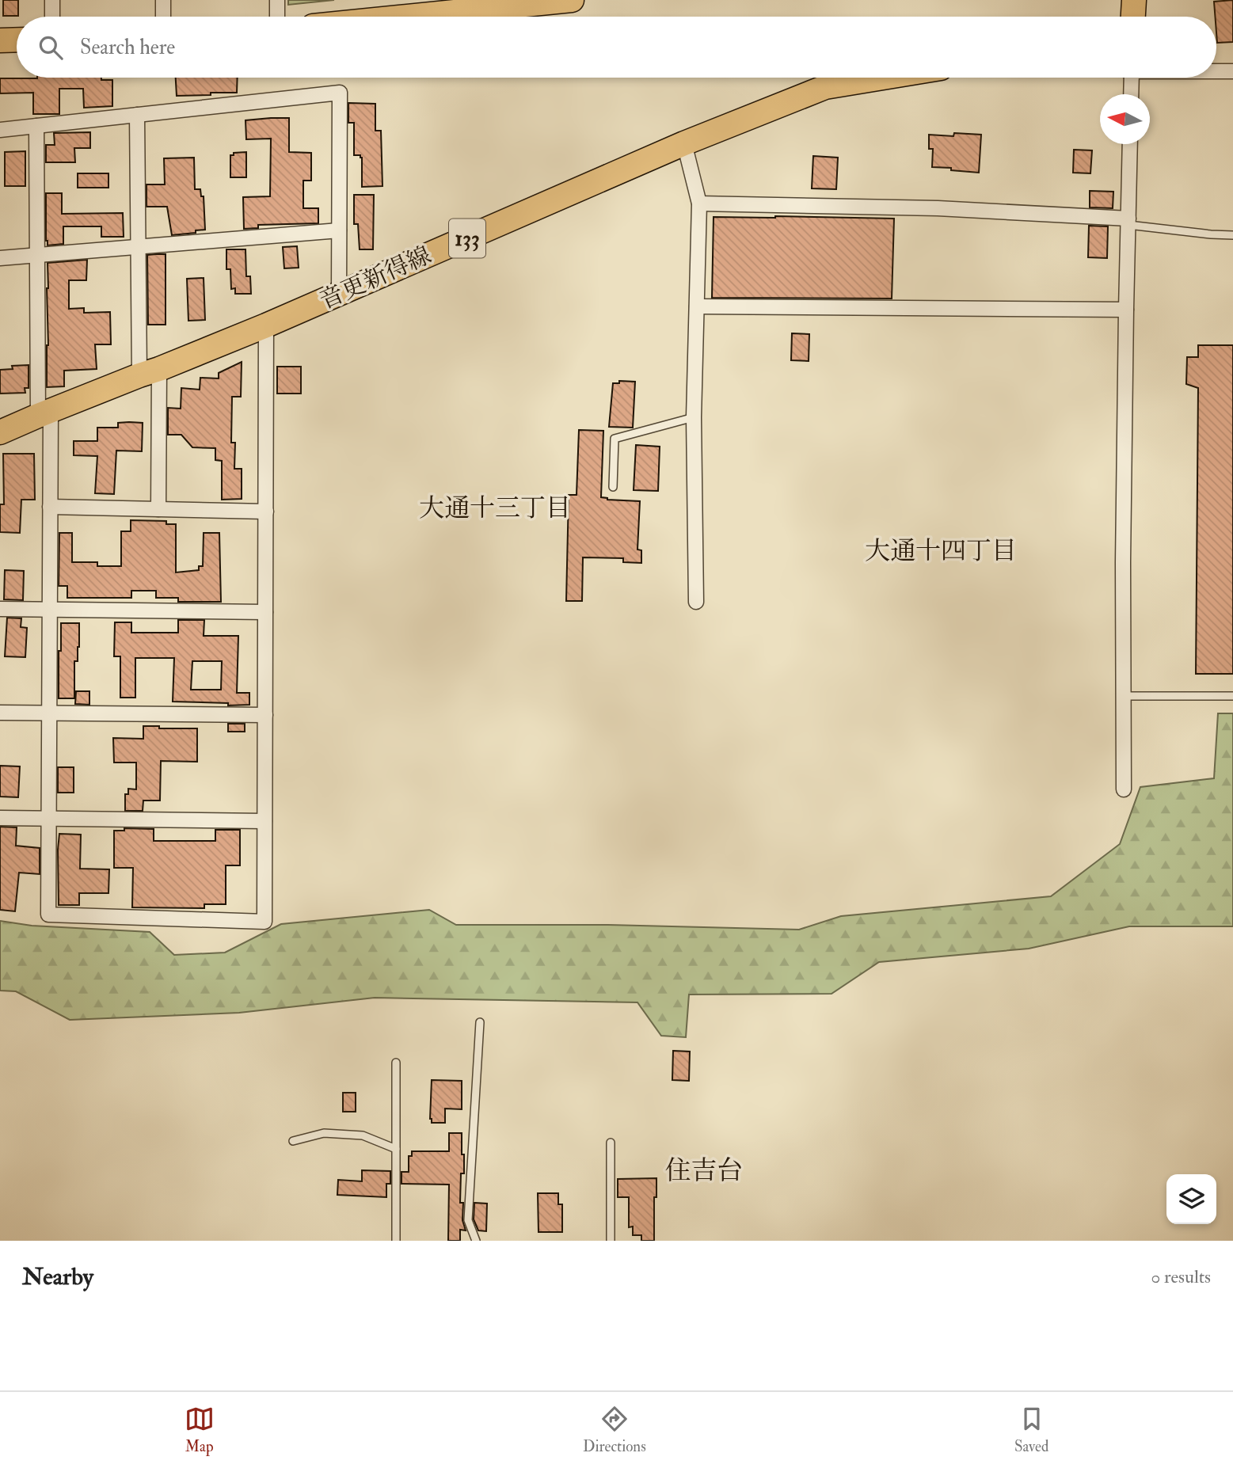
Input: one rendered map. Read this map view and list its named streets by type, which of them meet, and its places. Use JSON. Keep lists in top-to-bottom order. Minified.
{"streets":{"main road":["133","音更新得線"]},"districts":["大通十三丁目","大通十四丁目","住吉台"],"north":"left","page":{"search":"Search here","heading":["Nearby","0 results"],"nav":["Map","Directions","Saved"]}}
